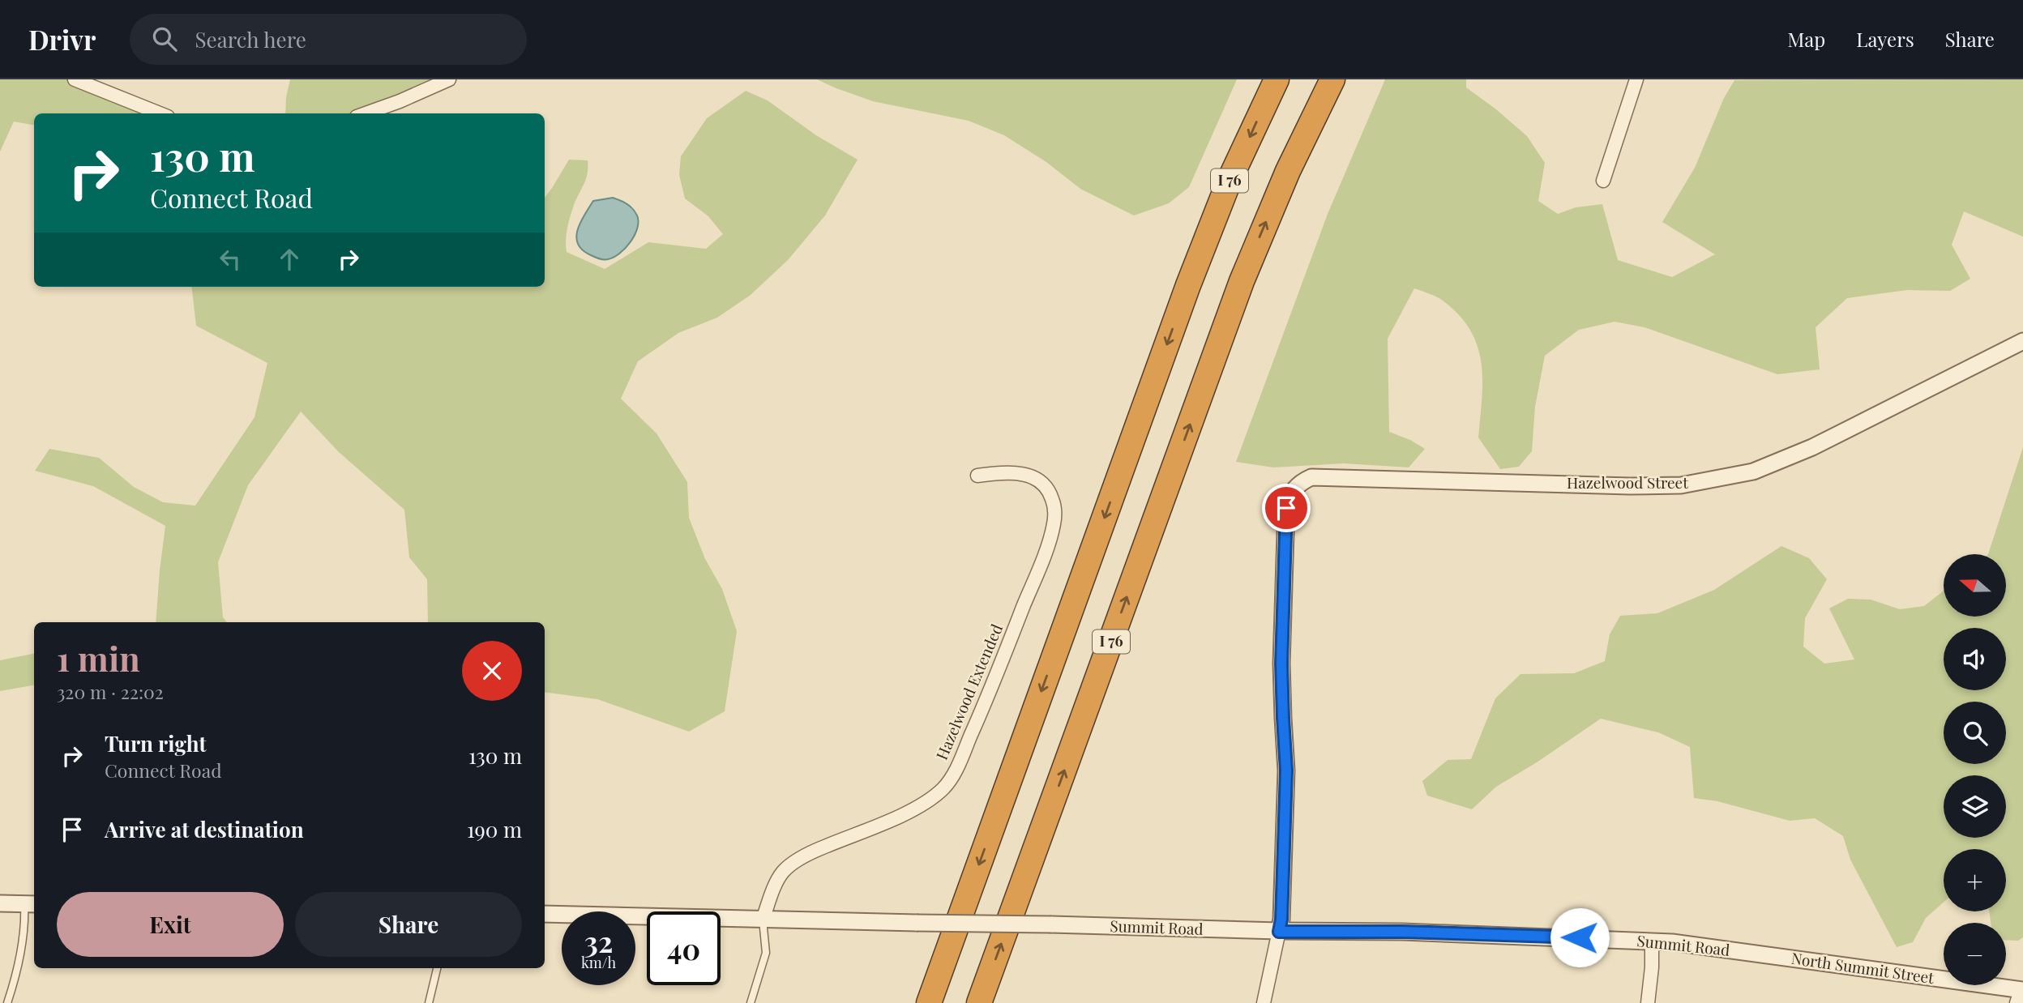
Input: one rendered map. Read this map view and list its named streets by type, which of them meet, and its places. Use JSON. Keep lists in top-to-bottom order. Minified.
{"streets":{"highway":["I 76"],"street":["Hazelwood Street","Hazelwood Extended","Summit Road","North Summit Street"]},"crossings":[["Hazelwood Street","Summit Road"],["Hazelwood Extended","Summit Road"],["Summit Road","North Summit Street"]],"north":"left","page":{"header":"Drivr","search":"Search here","nav":["Map","Layers","Share"],"turn":["130 m","Connect Road"],"map_buttons":["+","−"],"heading":["1 min","320 m · 22:02"],"list":[{"name":"Turn right","note":"Connect Road","value":"130 m"},{"name":"Arrive at destination","value":"190 m"}],"buttons":["Exit","Share"],"speed":"32 km/h","limit":"40"}}
